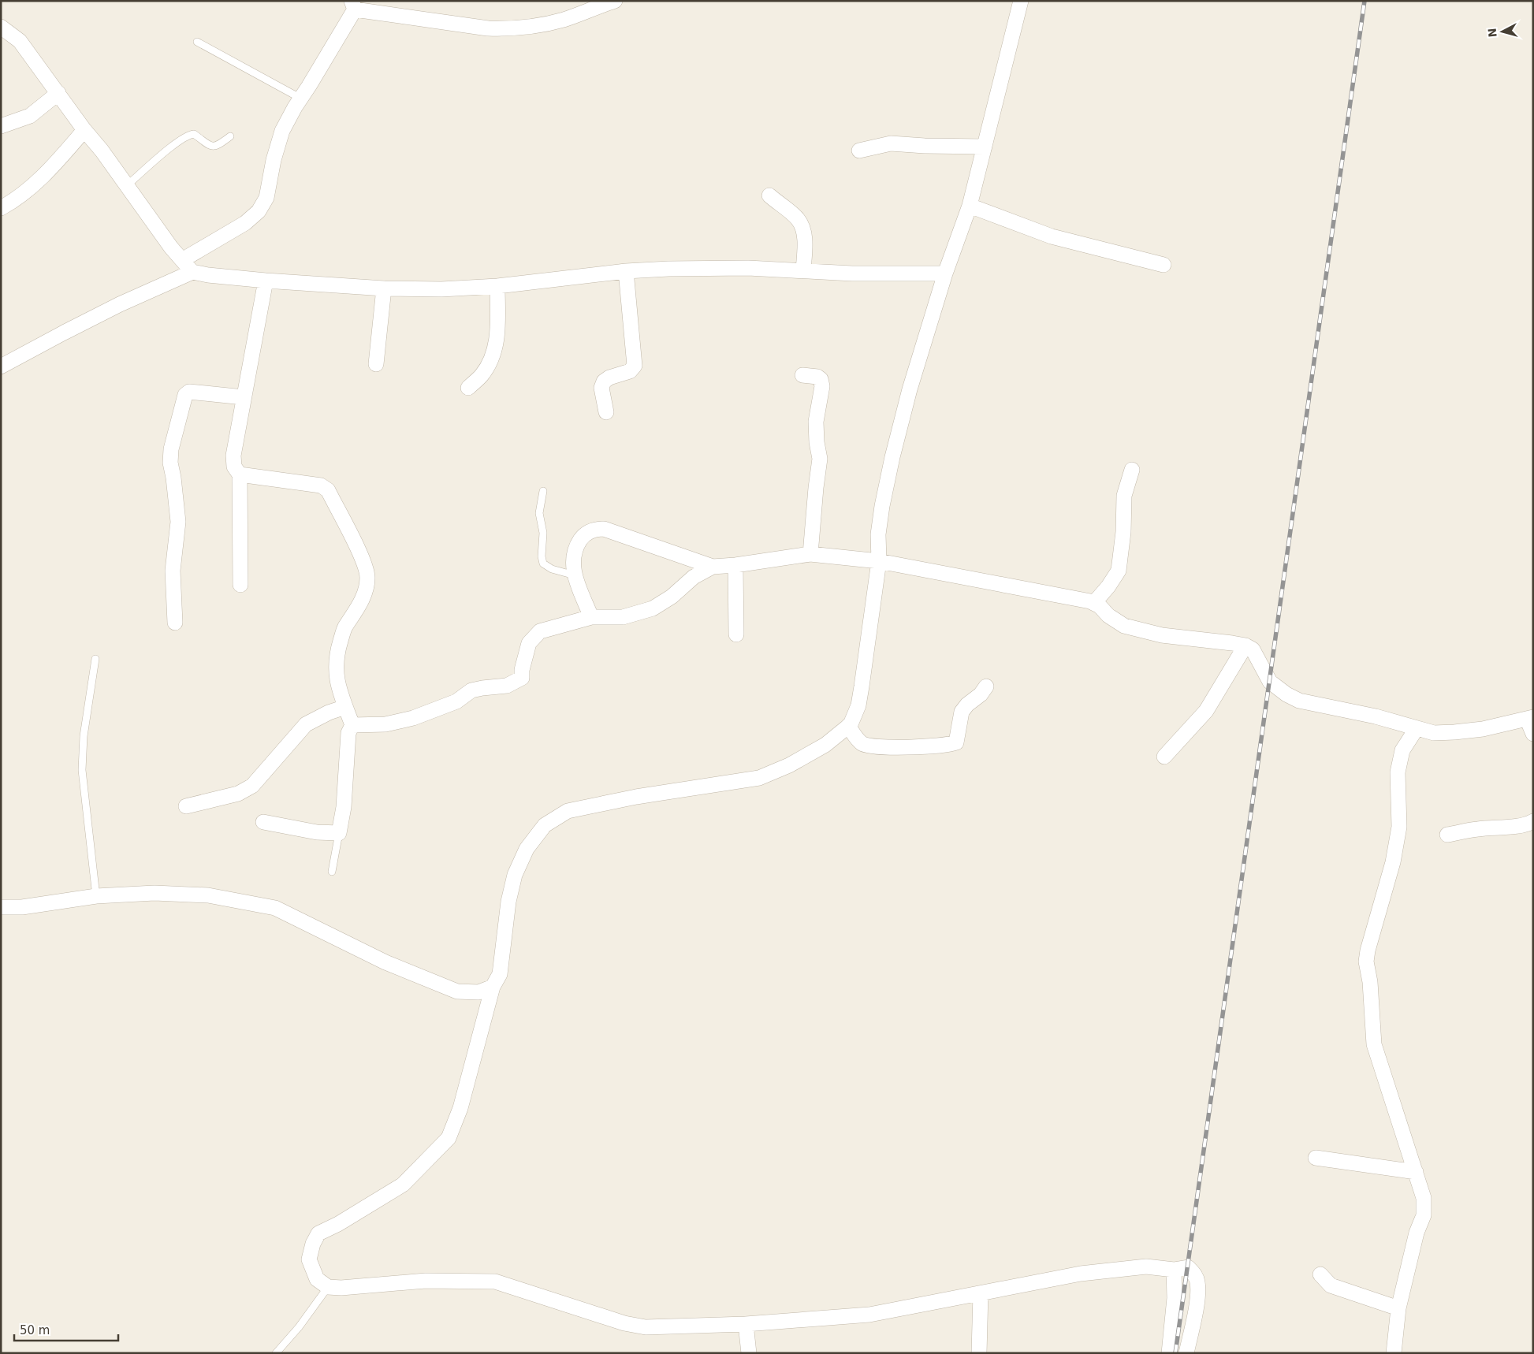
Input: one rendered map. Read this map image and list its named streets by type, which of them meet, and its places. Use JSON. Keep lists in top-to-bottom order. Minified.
{"scale_bar":"50 m","north":"left"}
